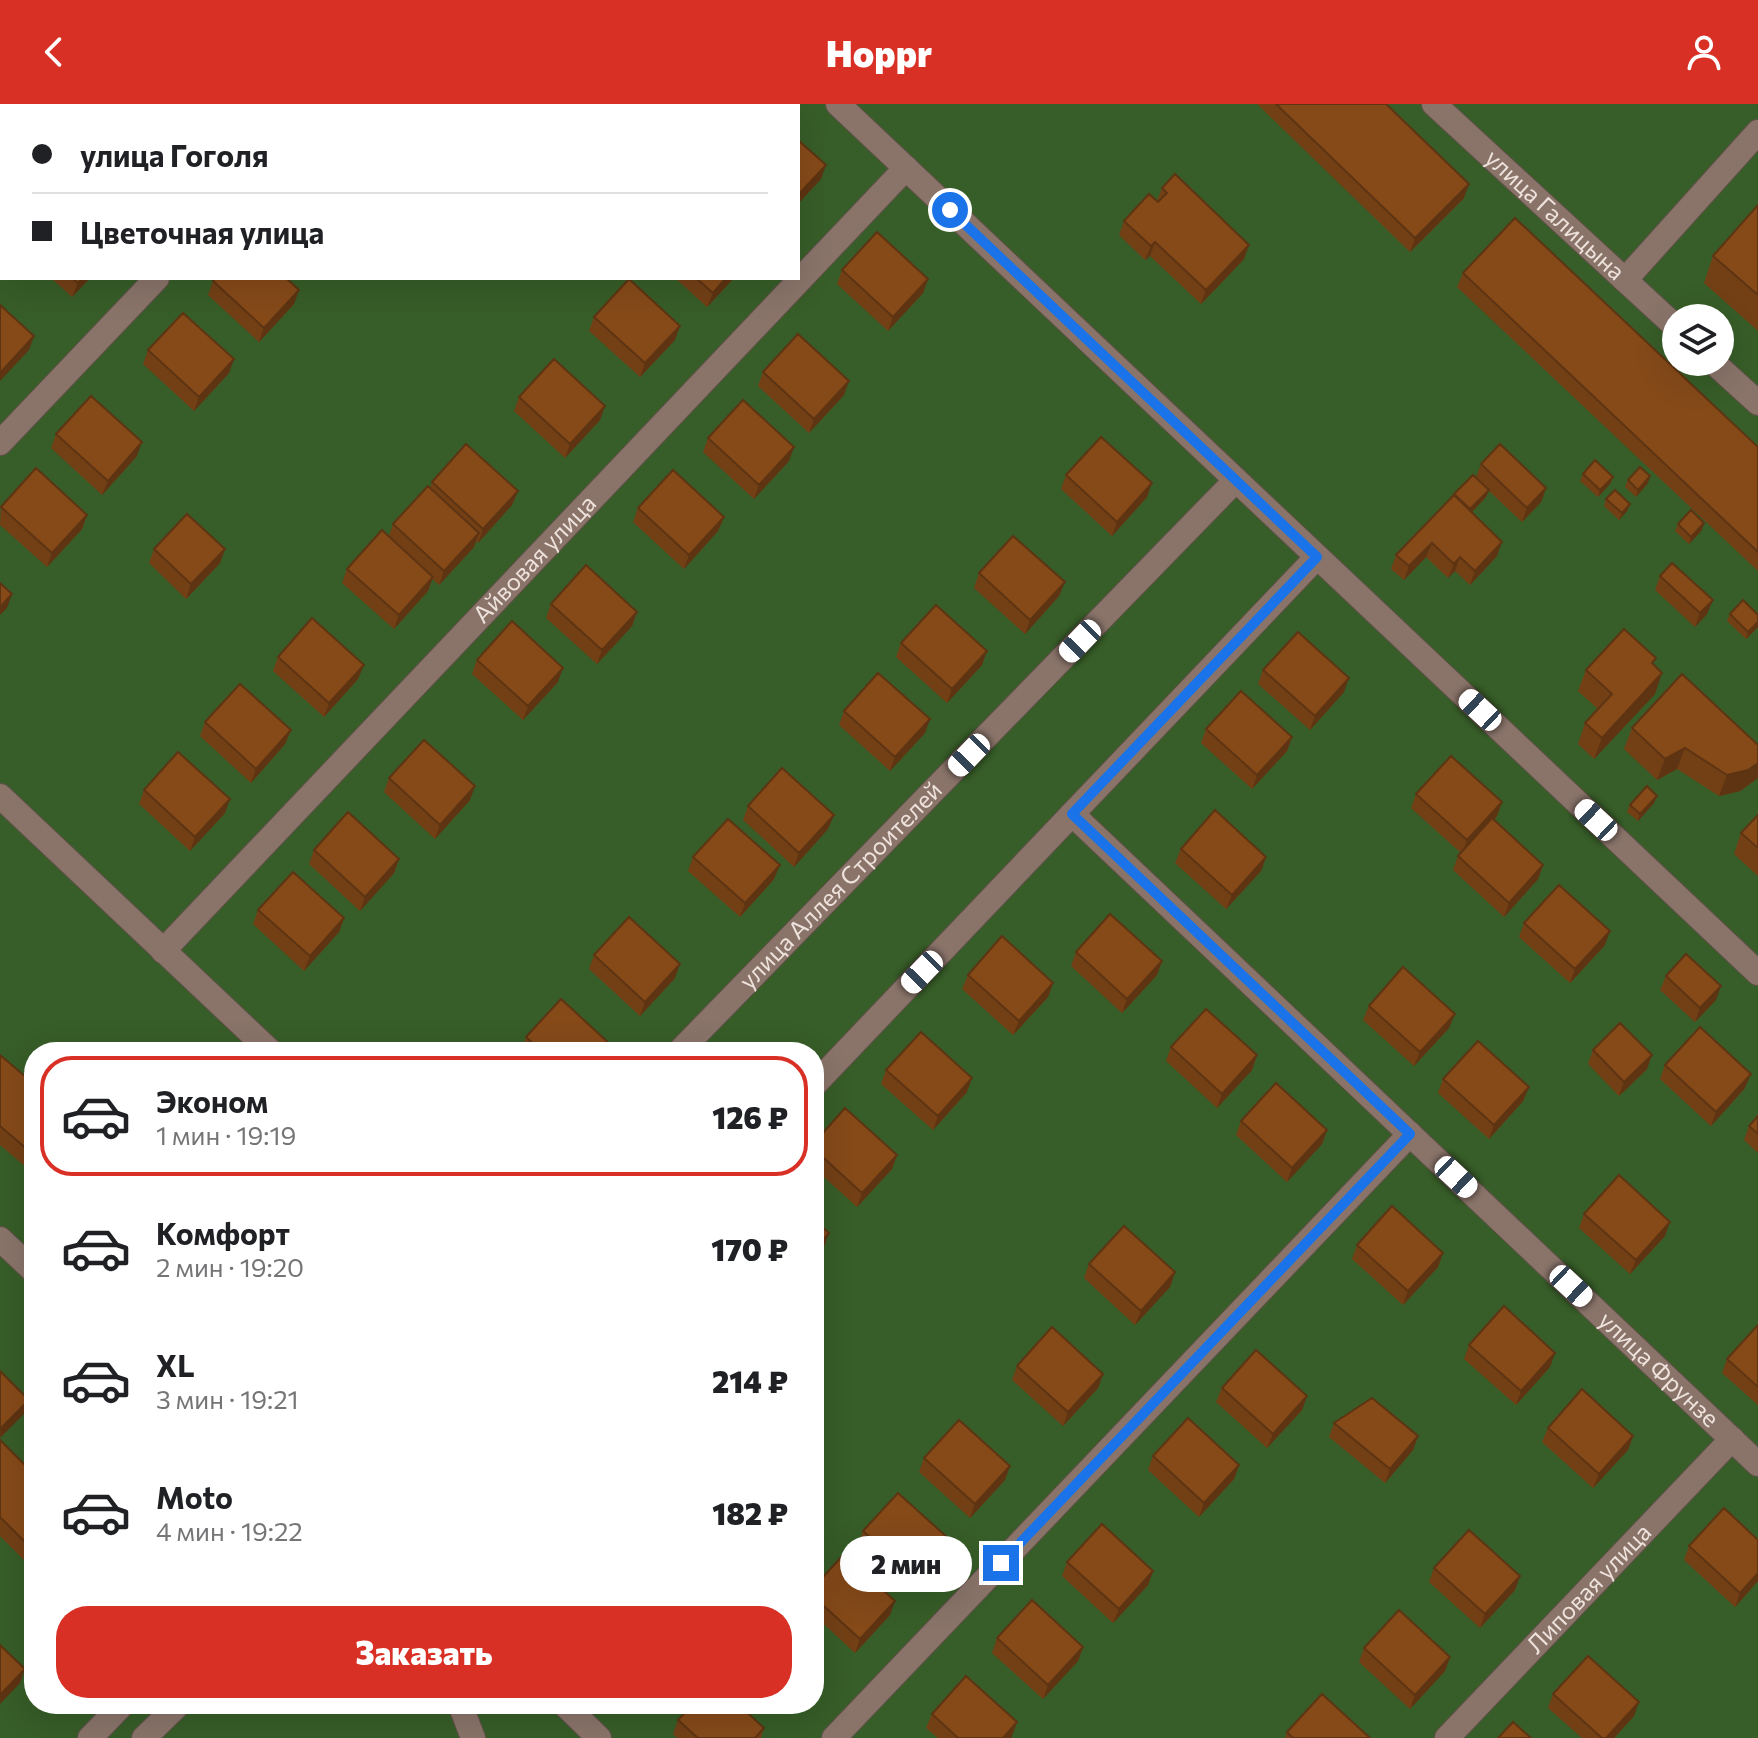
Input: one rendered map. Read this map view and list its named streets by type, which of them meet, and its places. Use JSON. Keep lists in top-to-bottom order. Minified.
{"streets":{"street":["улица Галицына","Айвовая улица","улица Аллея Строителей","улица Фрунзе","Липовая улица"]},"crossings":[["улица Фрунзе","Липовая улица"]],"page":{"header":"Hoppr","banner":["улица Гоголя","Цветочная улица"],"list":[{"name":"Эконом","note":"1 мин · 19:19","value":"126 ₽"},{"name":"Комфорт","note":"2 мин · 19:20","value":"170 ₽"},{"name":"XL","note":"3 мин · 19:21","value":"214 ₽"},{"name":"Moto","note":"4 мин · 19:22","value":"182 ₽"}],"bubble":"2 мин","buttons":"Заказать"}}
